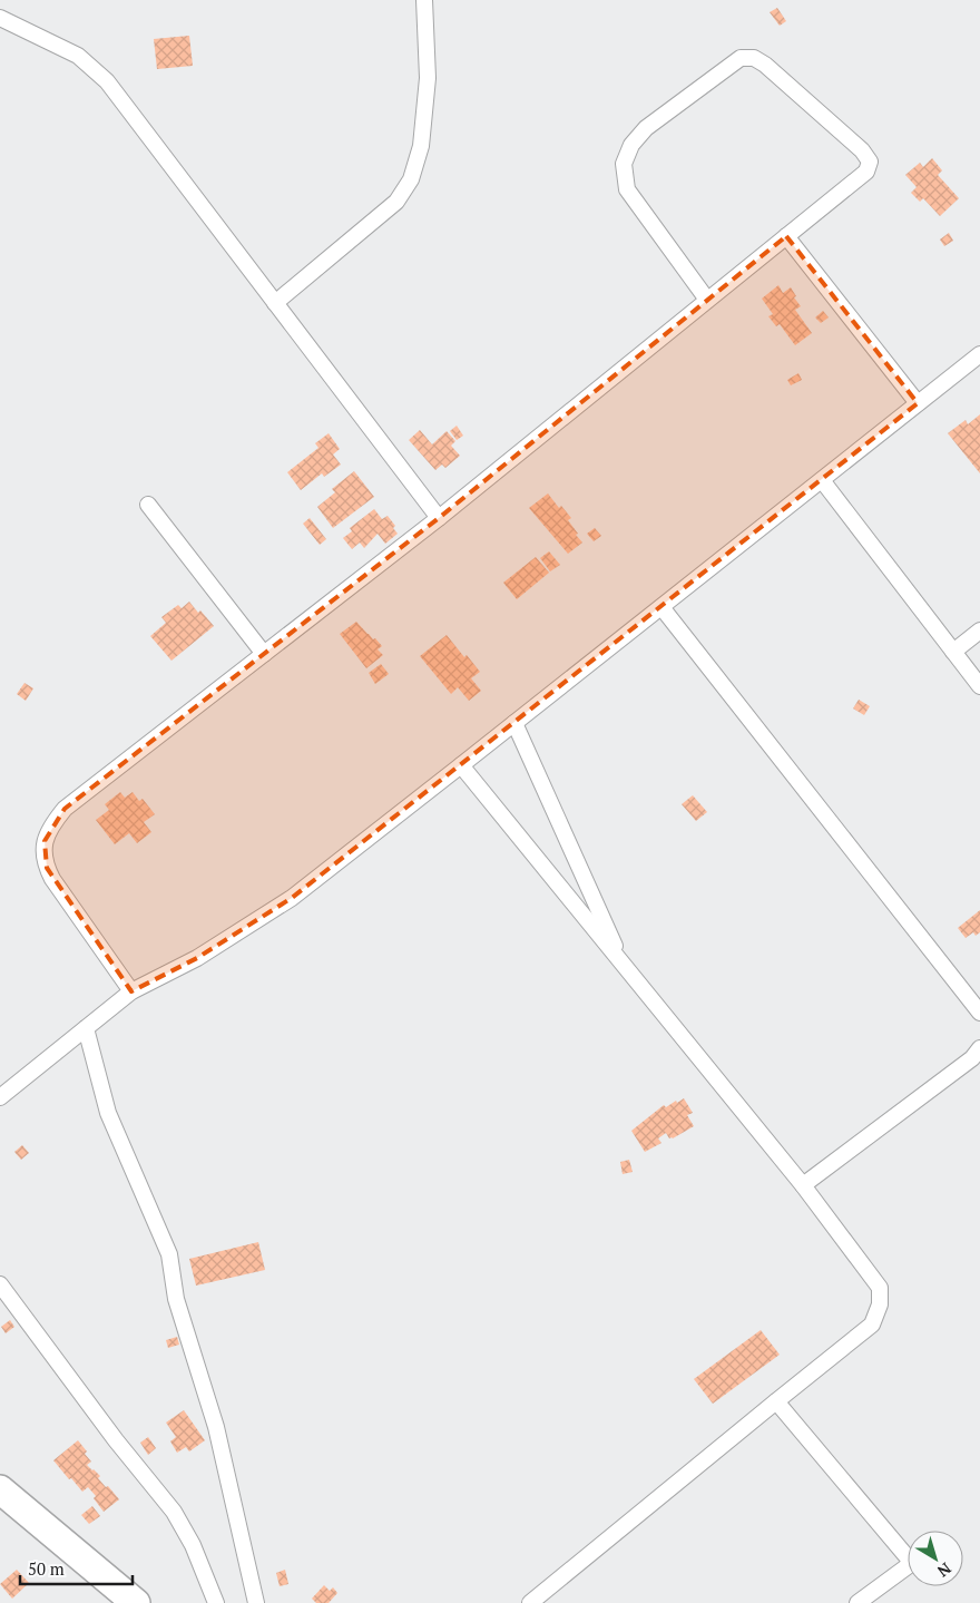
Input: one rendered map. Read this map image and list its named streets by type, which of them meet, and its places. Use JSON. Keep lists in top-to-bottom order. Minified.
{"scale_bar":"50 m","north":"bottom right"}
